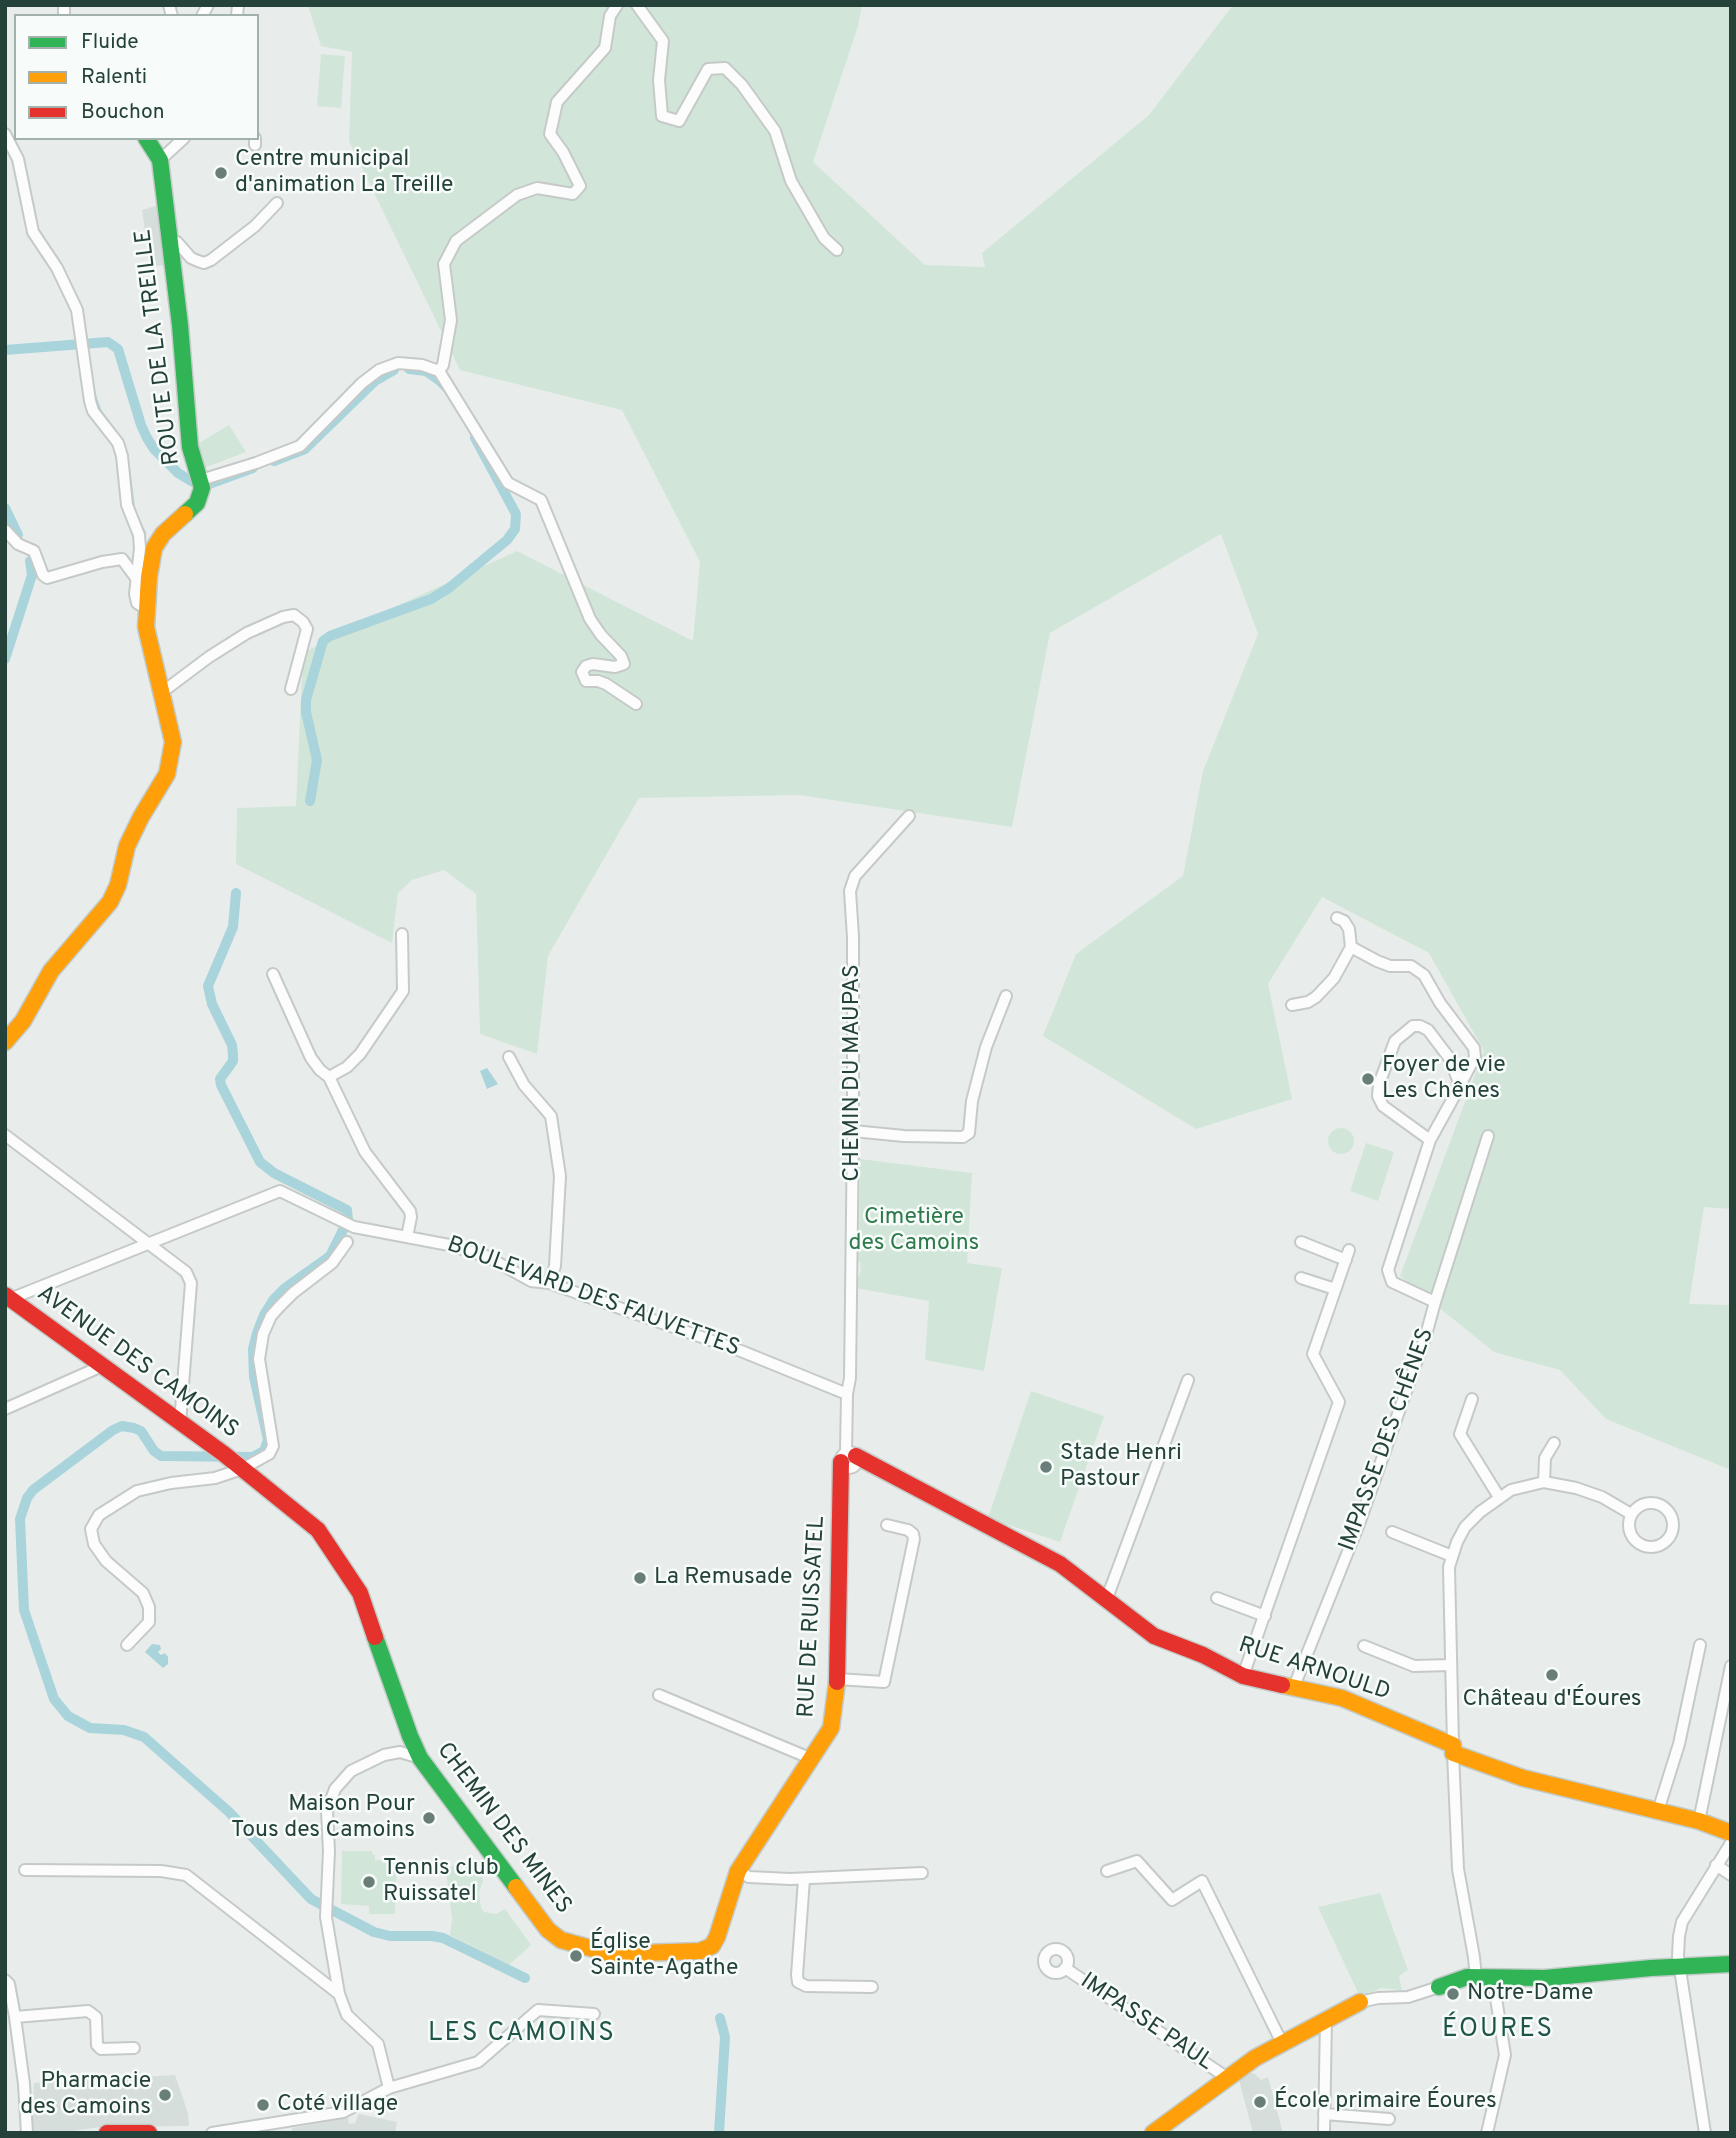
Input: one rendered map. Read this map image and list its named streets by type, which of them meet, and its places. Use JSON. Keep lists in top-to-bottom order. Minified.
{"streets":{"street":["ROUTE DE LA TREILLE","CHEMIN DU MAUPAS","BOULEVARD DES FAUVETTES","AVENUE DES CAMOINS","IMPASSE DES CHÊNES","RUE DE RUISSATEL","RUE ARNOULD","CHEMIN DES MINES","IMPASSE PAUL"]},"crossings":[["CHEMIN DU MAUPAS","BOULEVARD DES FAUVETTES"],["BOULEVARD DES FAUVETTES","AVENUE DES CAMOINS"],["AVENUE DES CAMOINS","CHEMIN DES MINES"],["IMPASSE DES CHÊNES","RUE ARNOULD"],["RUE DE RUISSATEL","RUE ARNOULD"],["RUE DE RUISSATEL","CHEMIN DES MINES"]],"districts":["ÉOURES","LES CAMOINS"],"parks":["Cimetière des Camoins"],"places":["Centre municipal d'animation La Treille","Foyer de vie Les Chênes","Stade Henri Pastour","La Remusade","Château d'Éoures","Maison Pour Tous des Camoins","Tennis club Ruissatel","Église Sainte-Agathe","Notre-Dame","Pharmacie des Camoins","École primaire Éoures","Coté village"],"legend":["Fluide","Ralenti","Bouchon"]}
